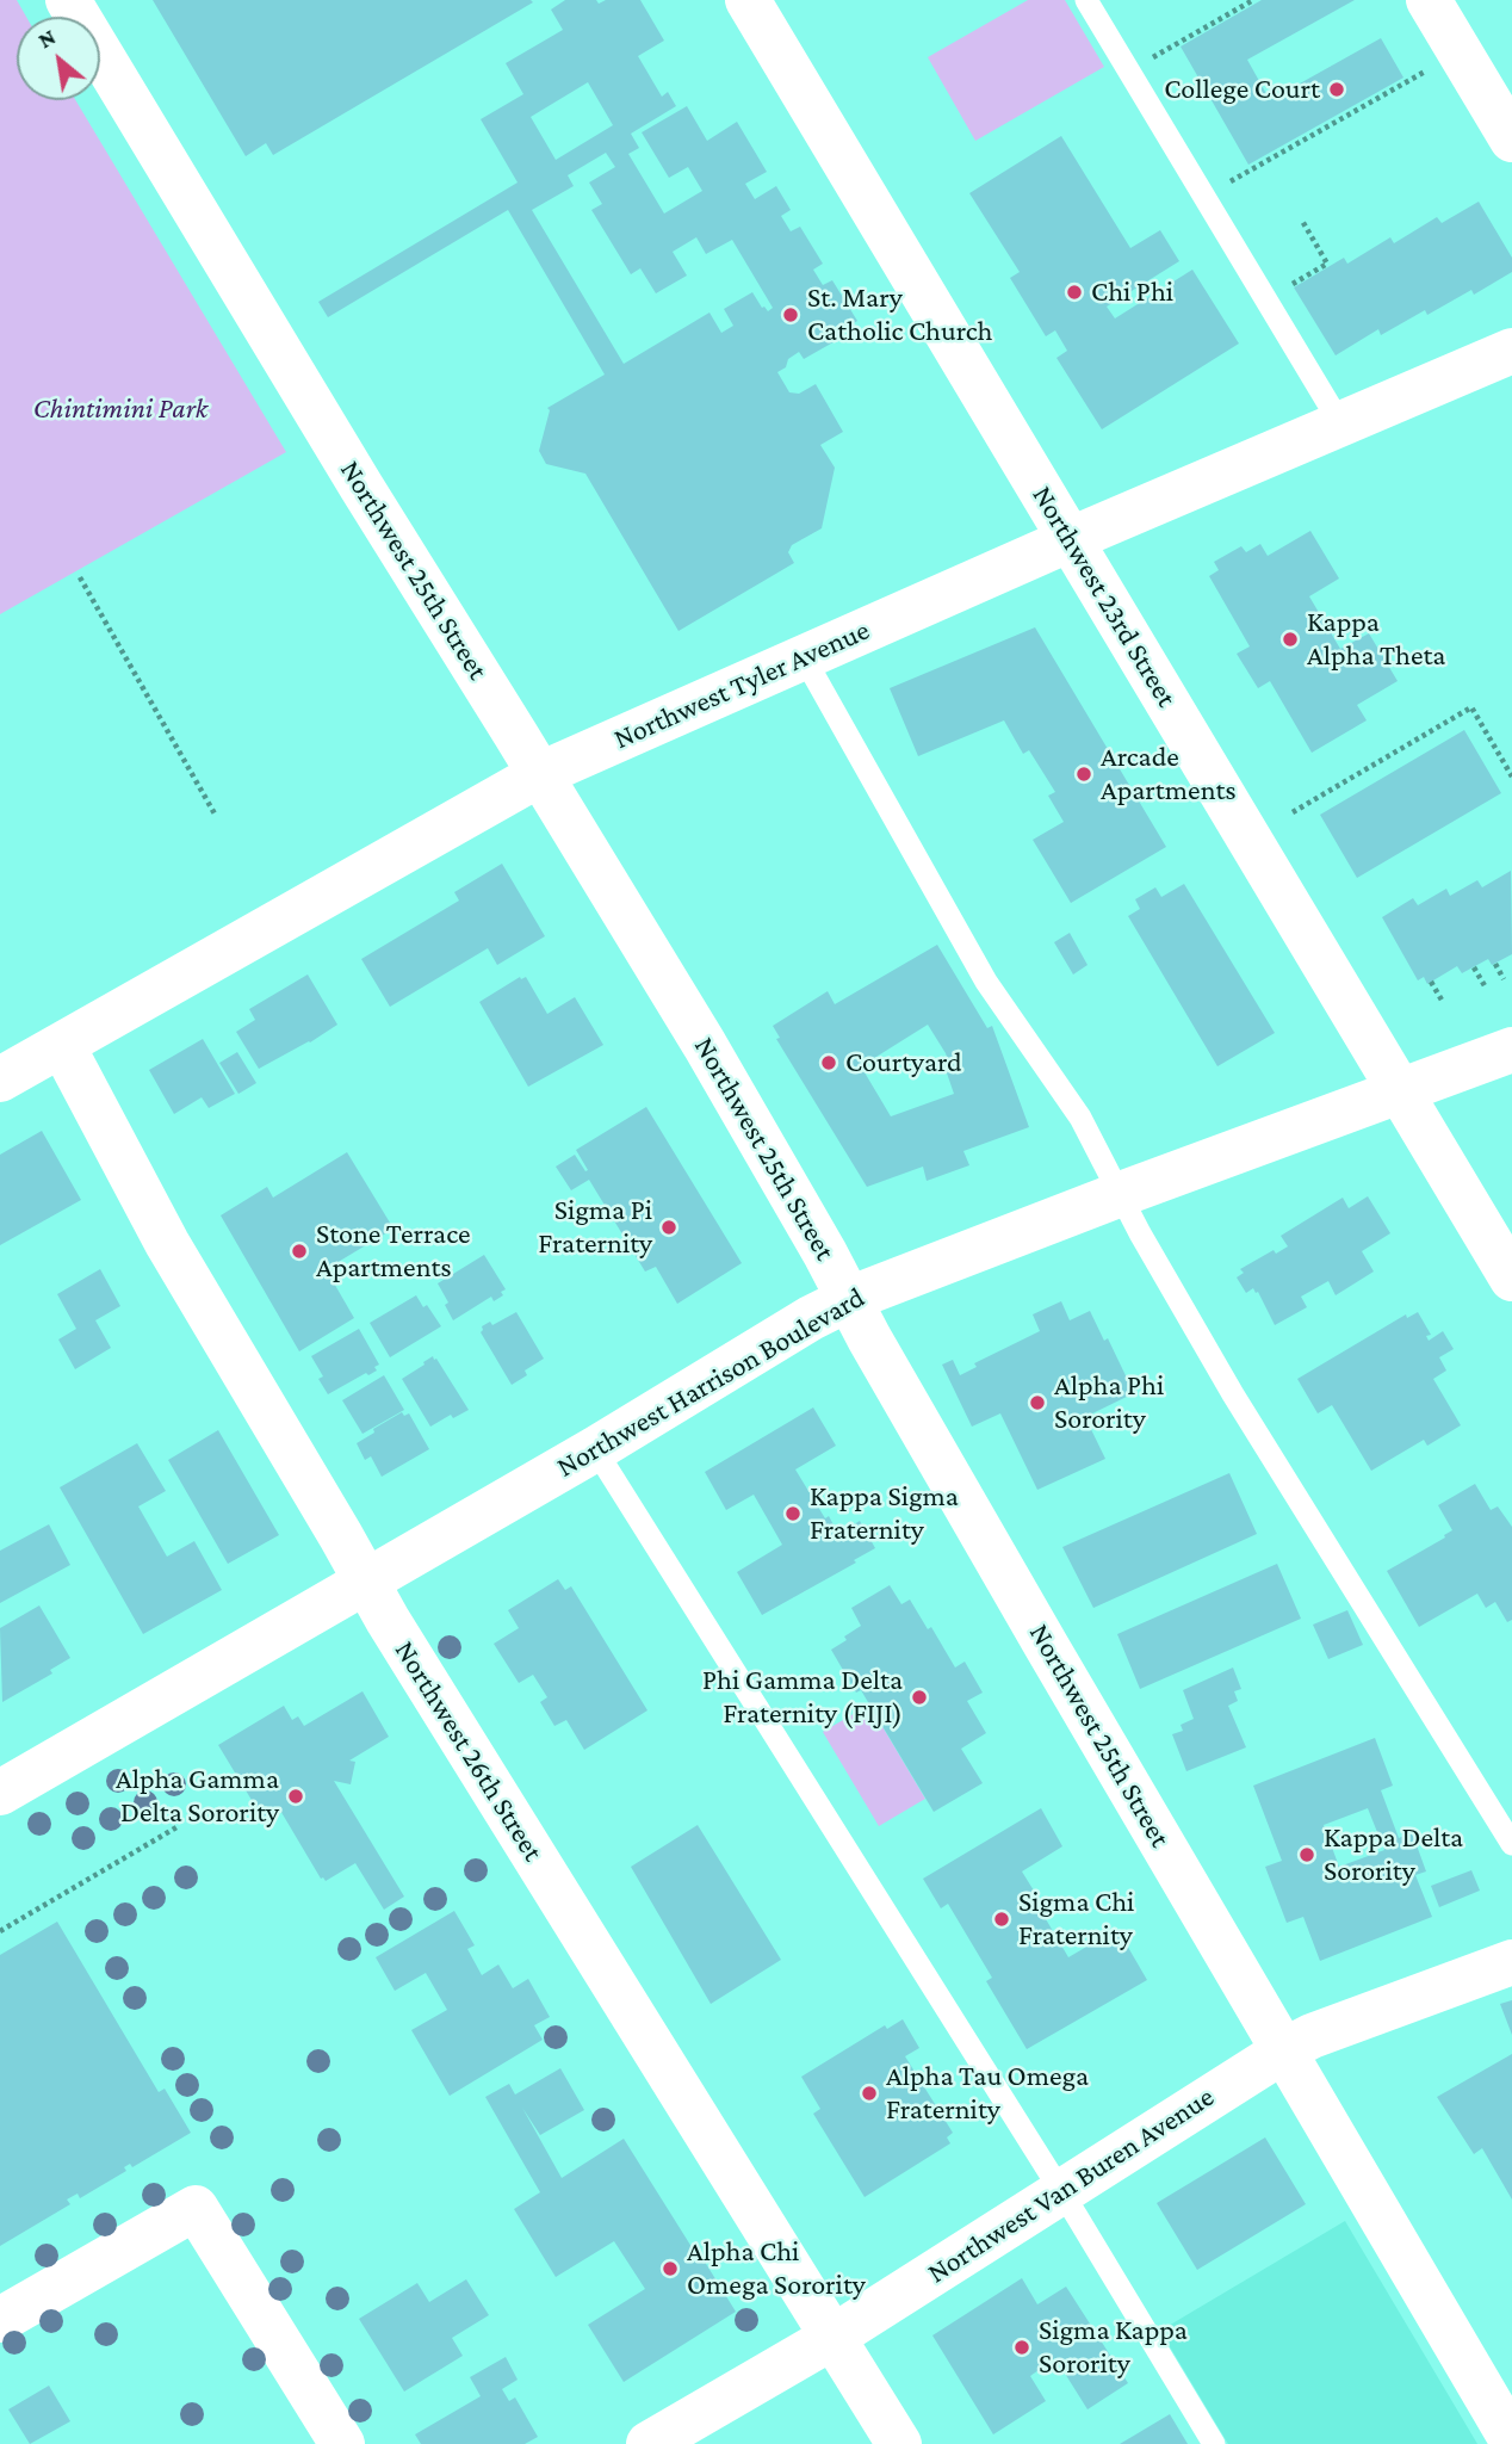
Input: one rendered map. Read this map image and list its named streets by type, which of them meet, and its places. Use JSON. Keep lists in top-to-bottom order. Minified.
{"streets":{"street":["Northwest 25th Street","Northwest 23rd Street","Northwest Tyler Avenue","Northwest Harrison Boulevard","Northwest 26th Street","Northwest Van Buren Avenue"]},"crossings":[["Northwest 25th Street","Northwest Tyler Avenue"],["Northwest 25th Street","Northwest Harrison Boulevard"],["Northwest 25th Street","Northwest Van Buren Avenue"],["Northwest 23rd Street","Northwest Tyler Avenue"],["Northwest 23rd Street","Northwest Harrison Boulevard"],["Northwest Tyler Avenue","Northwest 26th Street"],["Northwest Harrison Boulevard","Northwest 26th Street"],["Northwest 26th Street","Northwest Van Buren Avenue"]],"parks":["Chintimini Park"],"places":["College Court","Chi Phi","St. Mary Catholic Church","Kappa Alpha Theta","Arcade Apartments","Courtyard","Sigma Pi Fraternity","Stone Terrace Apartments","Alpha Phi Sorority","Kappa Sigma Fraternity","Phi Gamma Delta Fraternity (FIJI)","Alpha Gamma Delta Sorority","Kappa Delta Sorority","Sigma Chi Fraternity","Alpha Tau Omega Fraternity","Alpha Chi Omega Sorority","Sigma Kappa Sorority"],"north":"top left"}
